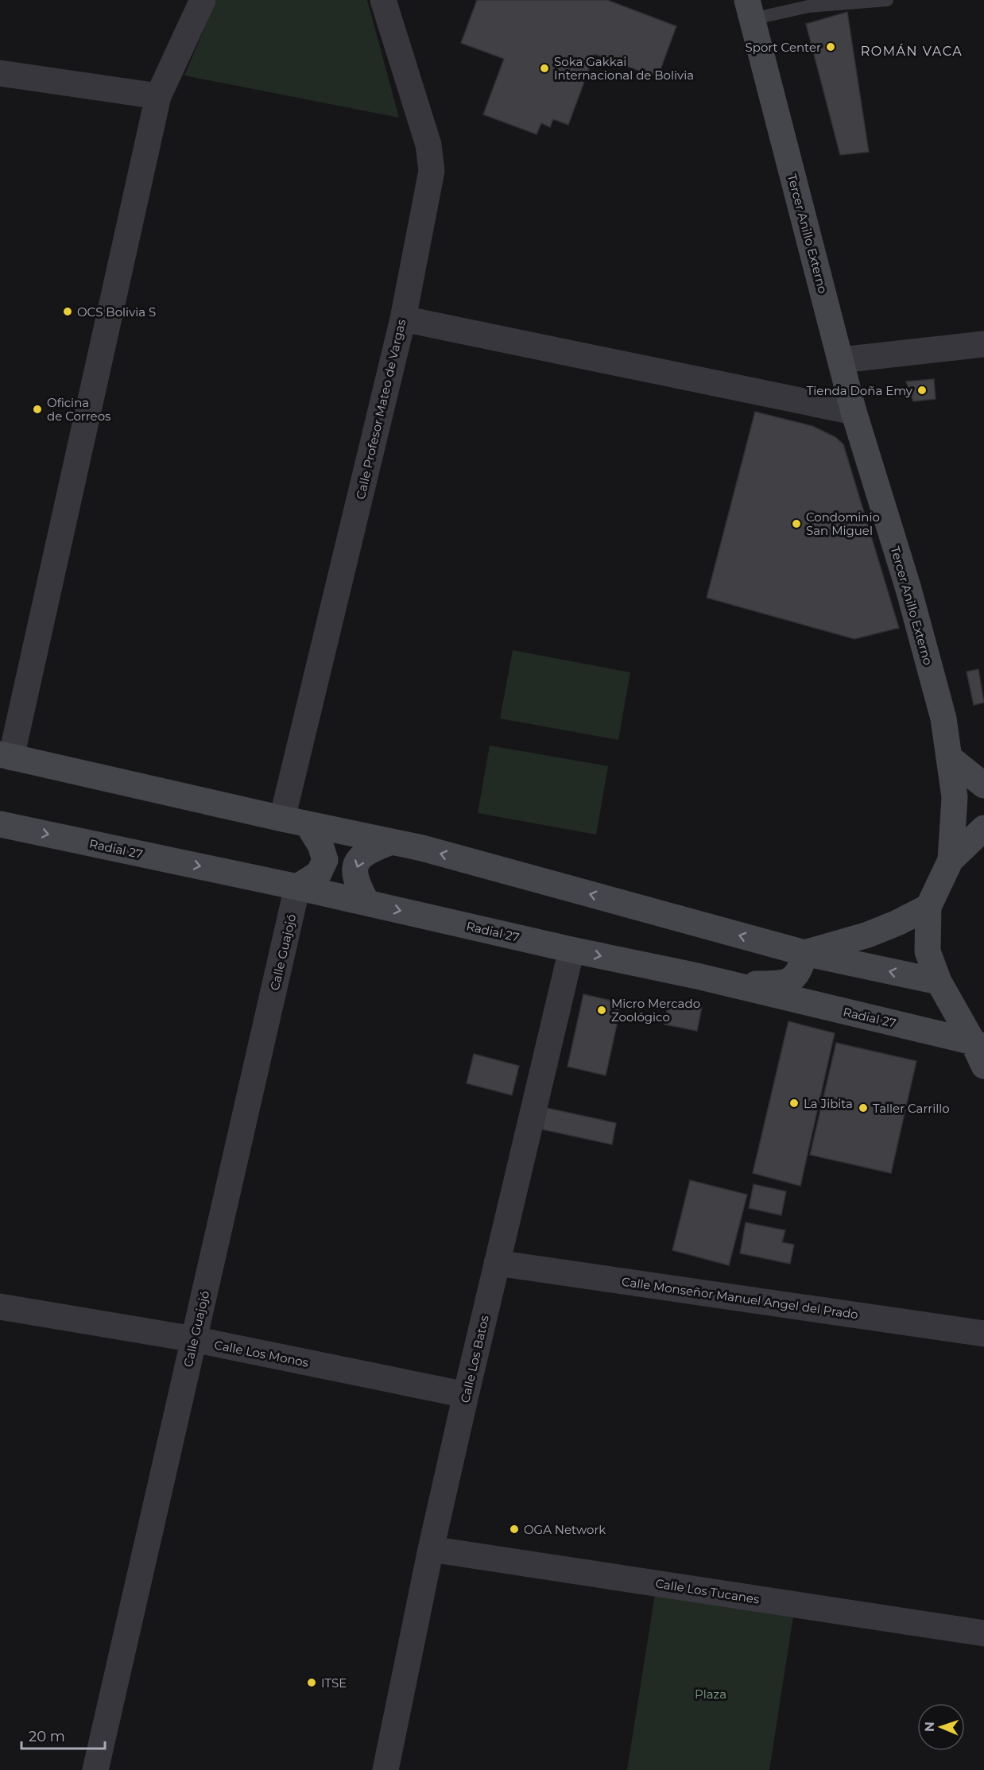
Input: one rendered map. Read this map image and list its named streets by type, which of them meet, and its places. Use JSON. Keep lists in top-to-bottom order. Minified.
{"streets":{"street":["Tercer Anillo Externo","Calle Profesor Mateo de Vargas","Radial 27","Calle Guajojó","Calle Monseñor Manuel Angel del Prado","Calle Los Monos","Calle Los Batos","Calle Los Tucanes"]},"crossings":[["Tercer Anillo Externo","Radial 27"],["Radial 27","Calle Guajojó"],["Radial 27","Calle Los Batos"],["Calle Guajojó","Calle Los Monos"],["Calle Monseñor Manuel Angel del Prado","Calle Los Batos"],["Calle Los Monos","Calle Los Batos"],["Calle Los Batos","Calle Los Tucanes"]],"districts":["ROMÁN VACA"],"parks":["Plaza"],"places":["Sport Center","Soka Gakkai Internacional de Bolivia","OCS Bolivia S","Tienda Doña Emy","Oficina de Correos","Condominio San Miguel","Micro Mercado Zoológico","La Jibita","Taller Carrillo","OGA Network","ITSE"],"scale_bar":"20 m","north":"left"}
